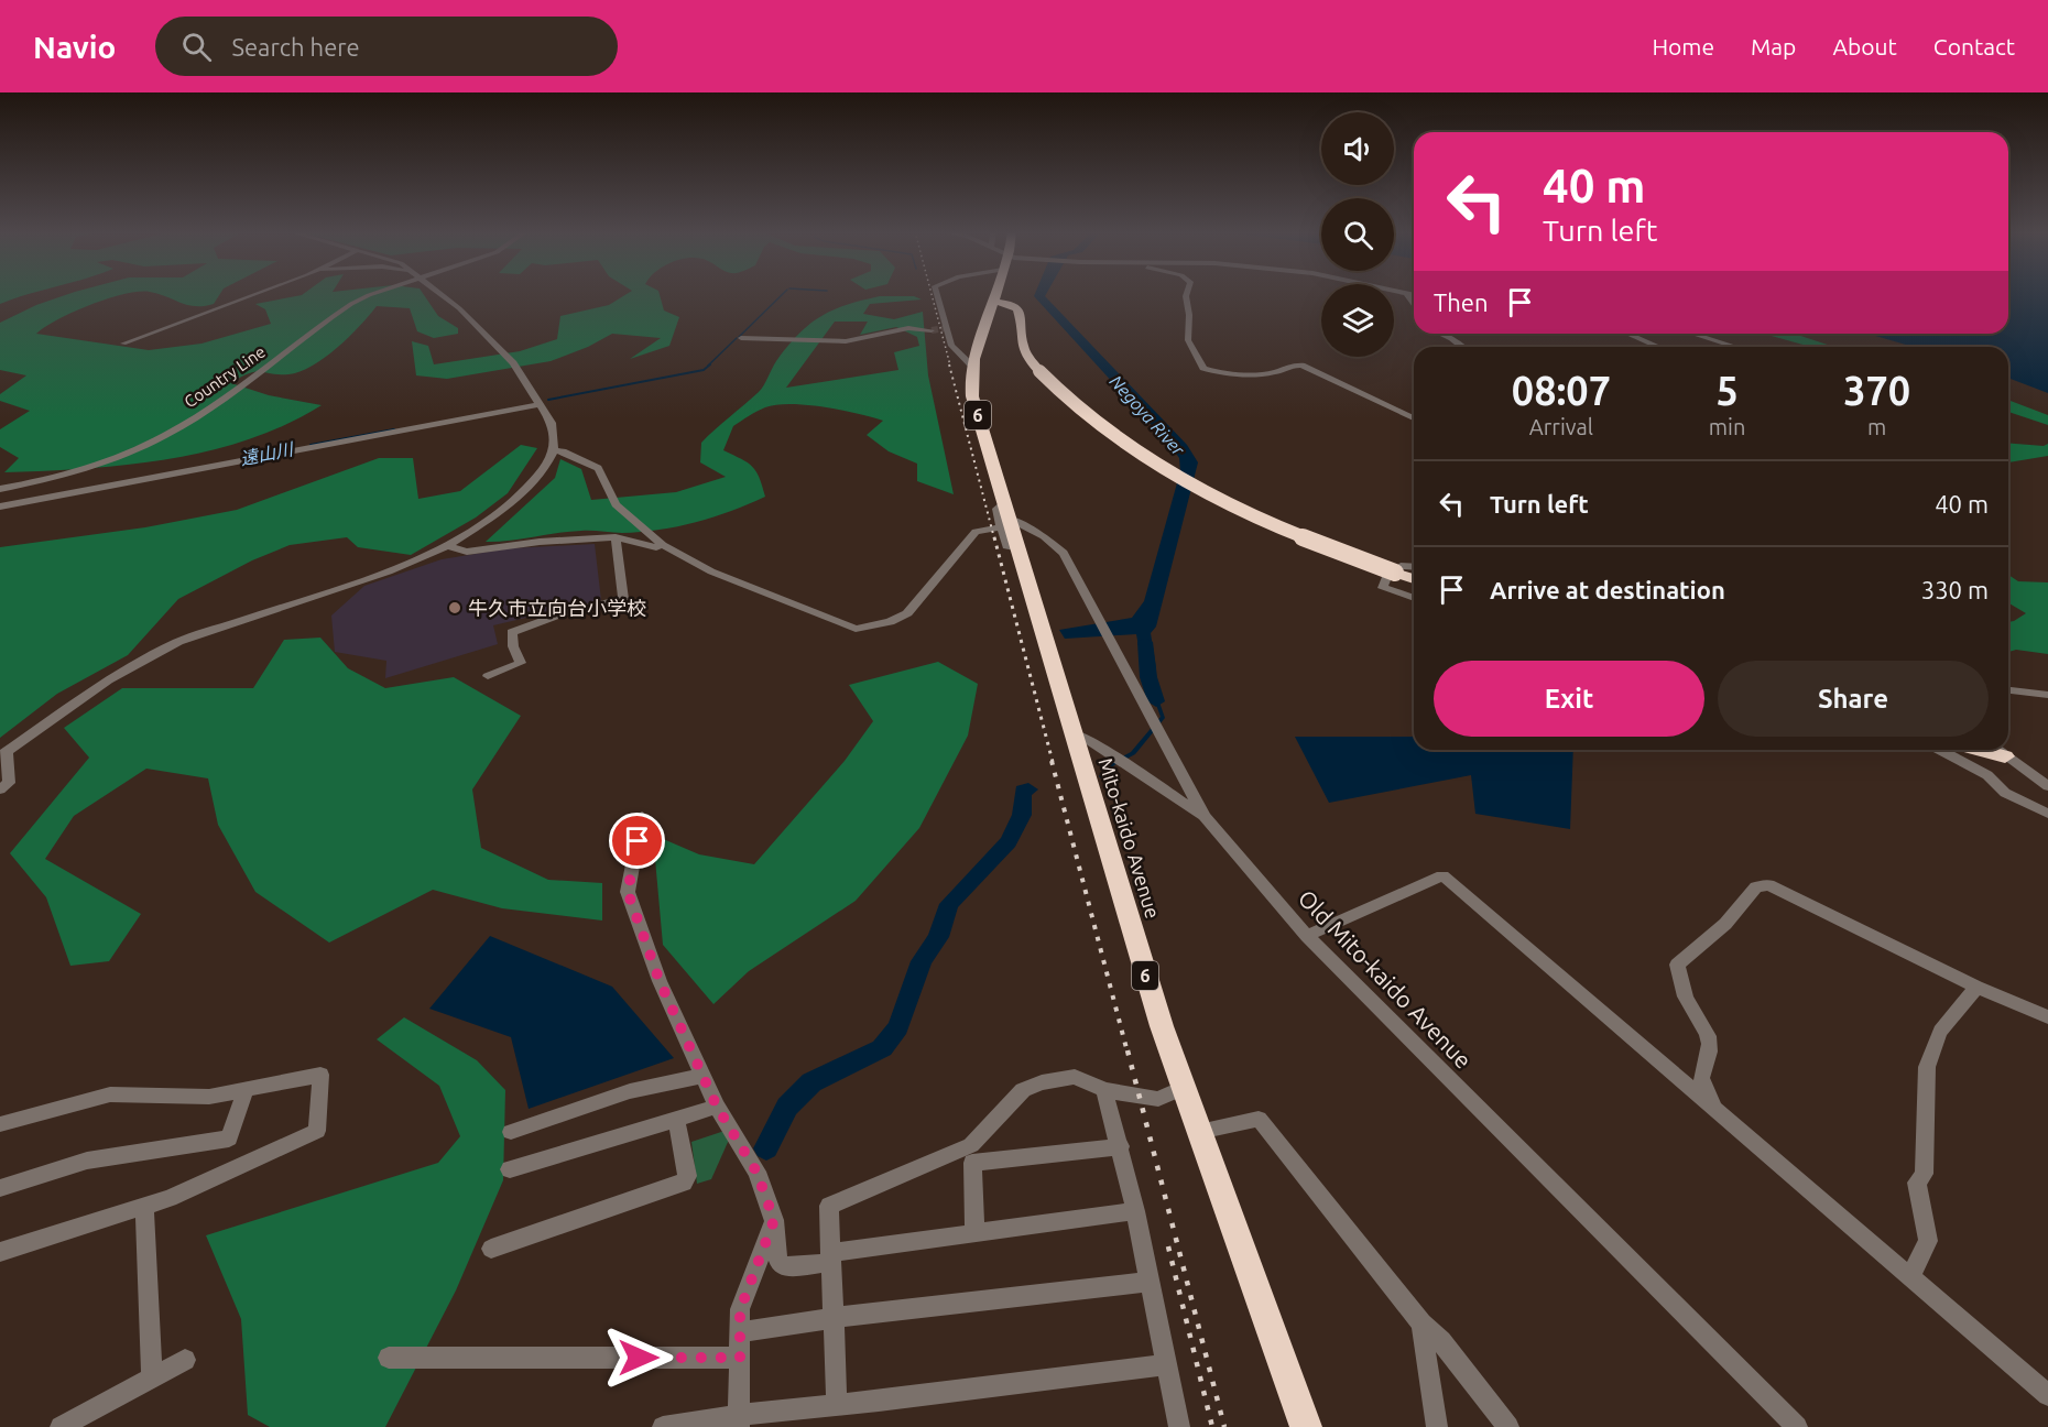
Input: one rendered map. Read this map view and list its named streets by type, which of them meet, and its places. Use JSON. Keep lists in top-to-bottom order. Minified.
{"streets":{"highway":["6","Mito-kaido Avenue"],"street":["Country Line","Old Mito-kaido Avenue"]},"crossings":[["Mito-kaido Avenue","Old Mito-kaido Avenue"]],"water":["Negoya River","遠山川"],"places":["牛久市立向台小学校"],"page":{"header":"Navio","search":"Search here","nav":["Home","Map","About","Contact"],"turn":["40 m","Turn left"],"then":"Then","eta":["08:07","Arrival","5","min","370","m"],"list":[{"name":"Turn left","value":"40 m"},{"name":"Arrive at destination","value":"330 m"}],"buttons":["Exit","Share"]}}
